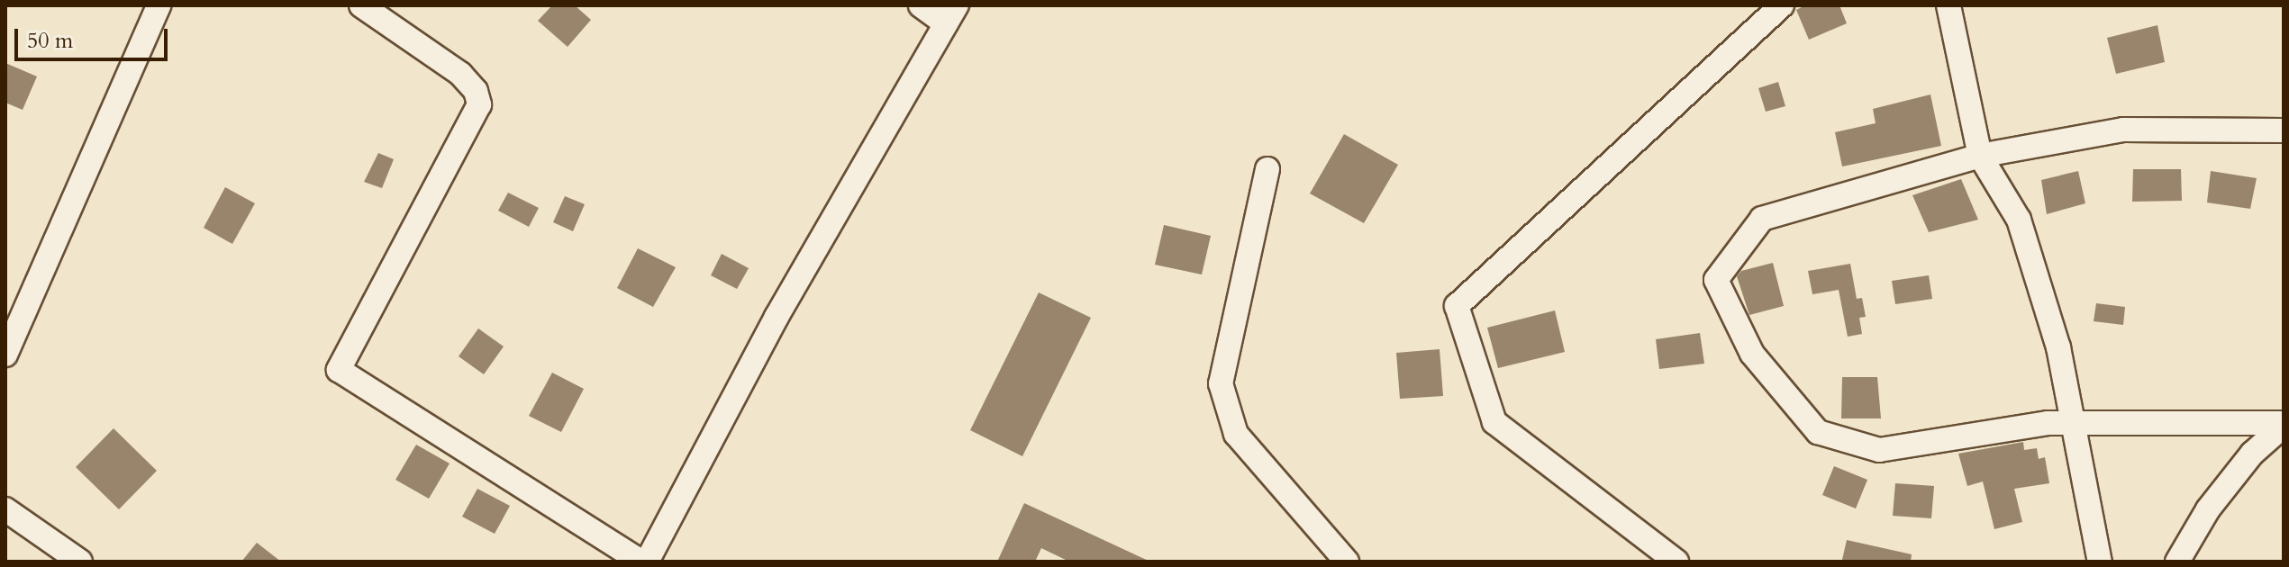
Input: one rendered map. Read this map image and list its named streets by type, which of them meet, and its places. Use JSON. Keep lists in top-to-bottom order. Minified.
{"scale_bar":"50 m"}
